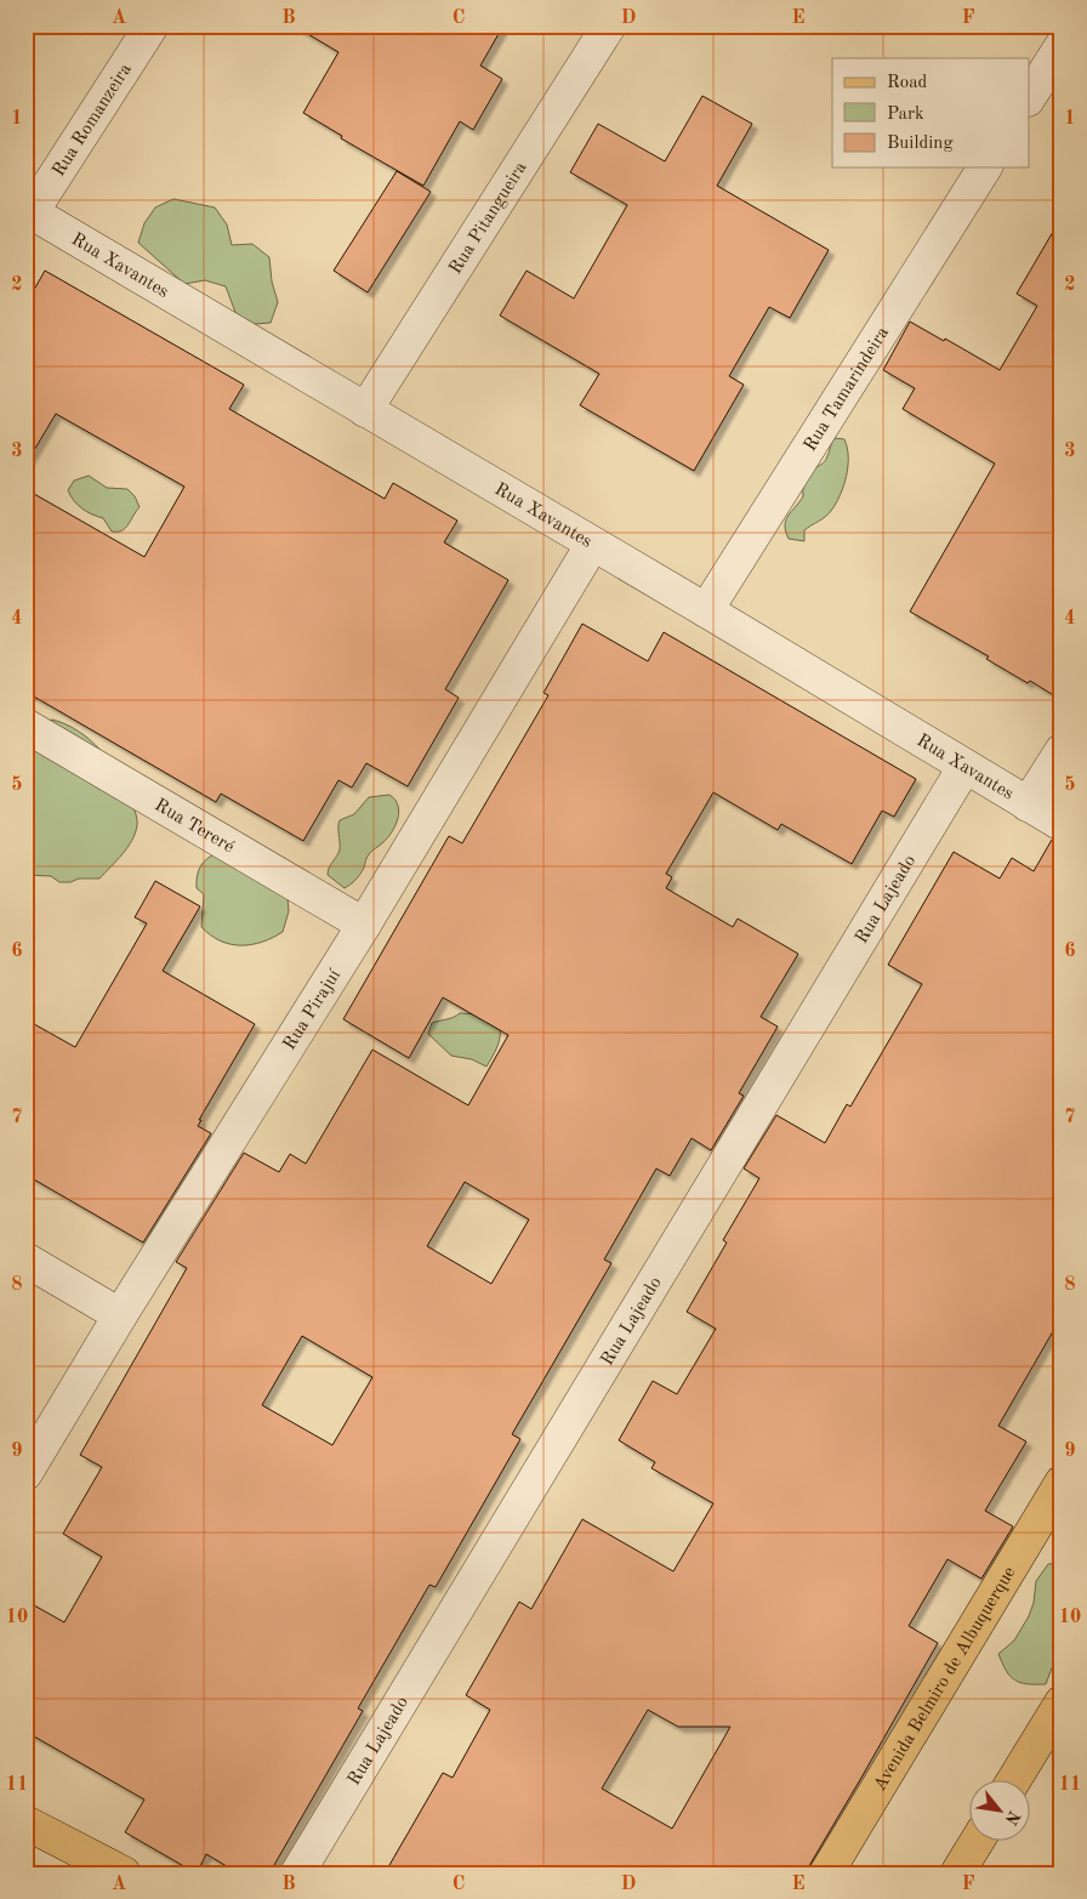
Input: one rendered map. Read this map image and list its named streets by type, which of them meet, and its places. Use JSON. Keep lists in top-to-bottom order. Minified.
{"streets":{"main road":["Avenida Belmiro de Albuquerque"],"street":["Rua Romanzeira","Rua Pitangueira","Rua Xavantes","Rua Tamarindeira","Rua Tereré","Rua Lajeado","Rua Pirajuí"]},"crossings":[["Rua Romanzeira","Rua Xavantes"],["Rua Pitangueira","Rua Xavantes"],["Rua Xavantes","Rua Tamarindeira"],["Rua Xavantes","Rua Lajeado"],["Rua Xavantes","Rua Pirajuí"],["Rua Tereré","Rua Pirajuí"]],"legend":["Road","Park","Building"],"north":"bottom right","grid":{"columns":["A","B","C","D","E","F"],"rows":["1","2","3","4","5","6","7","8","9","10","11"]}}
